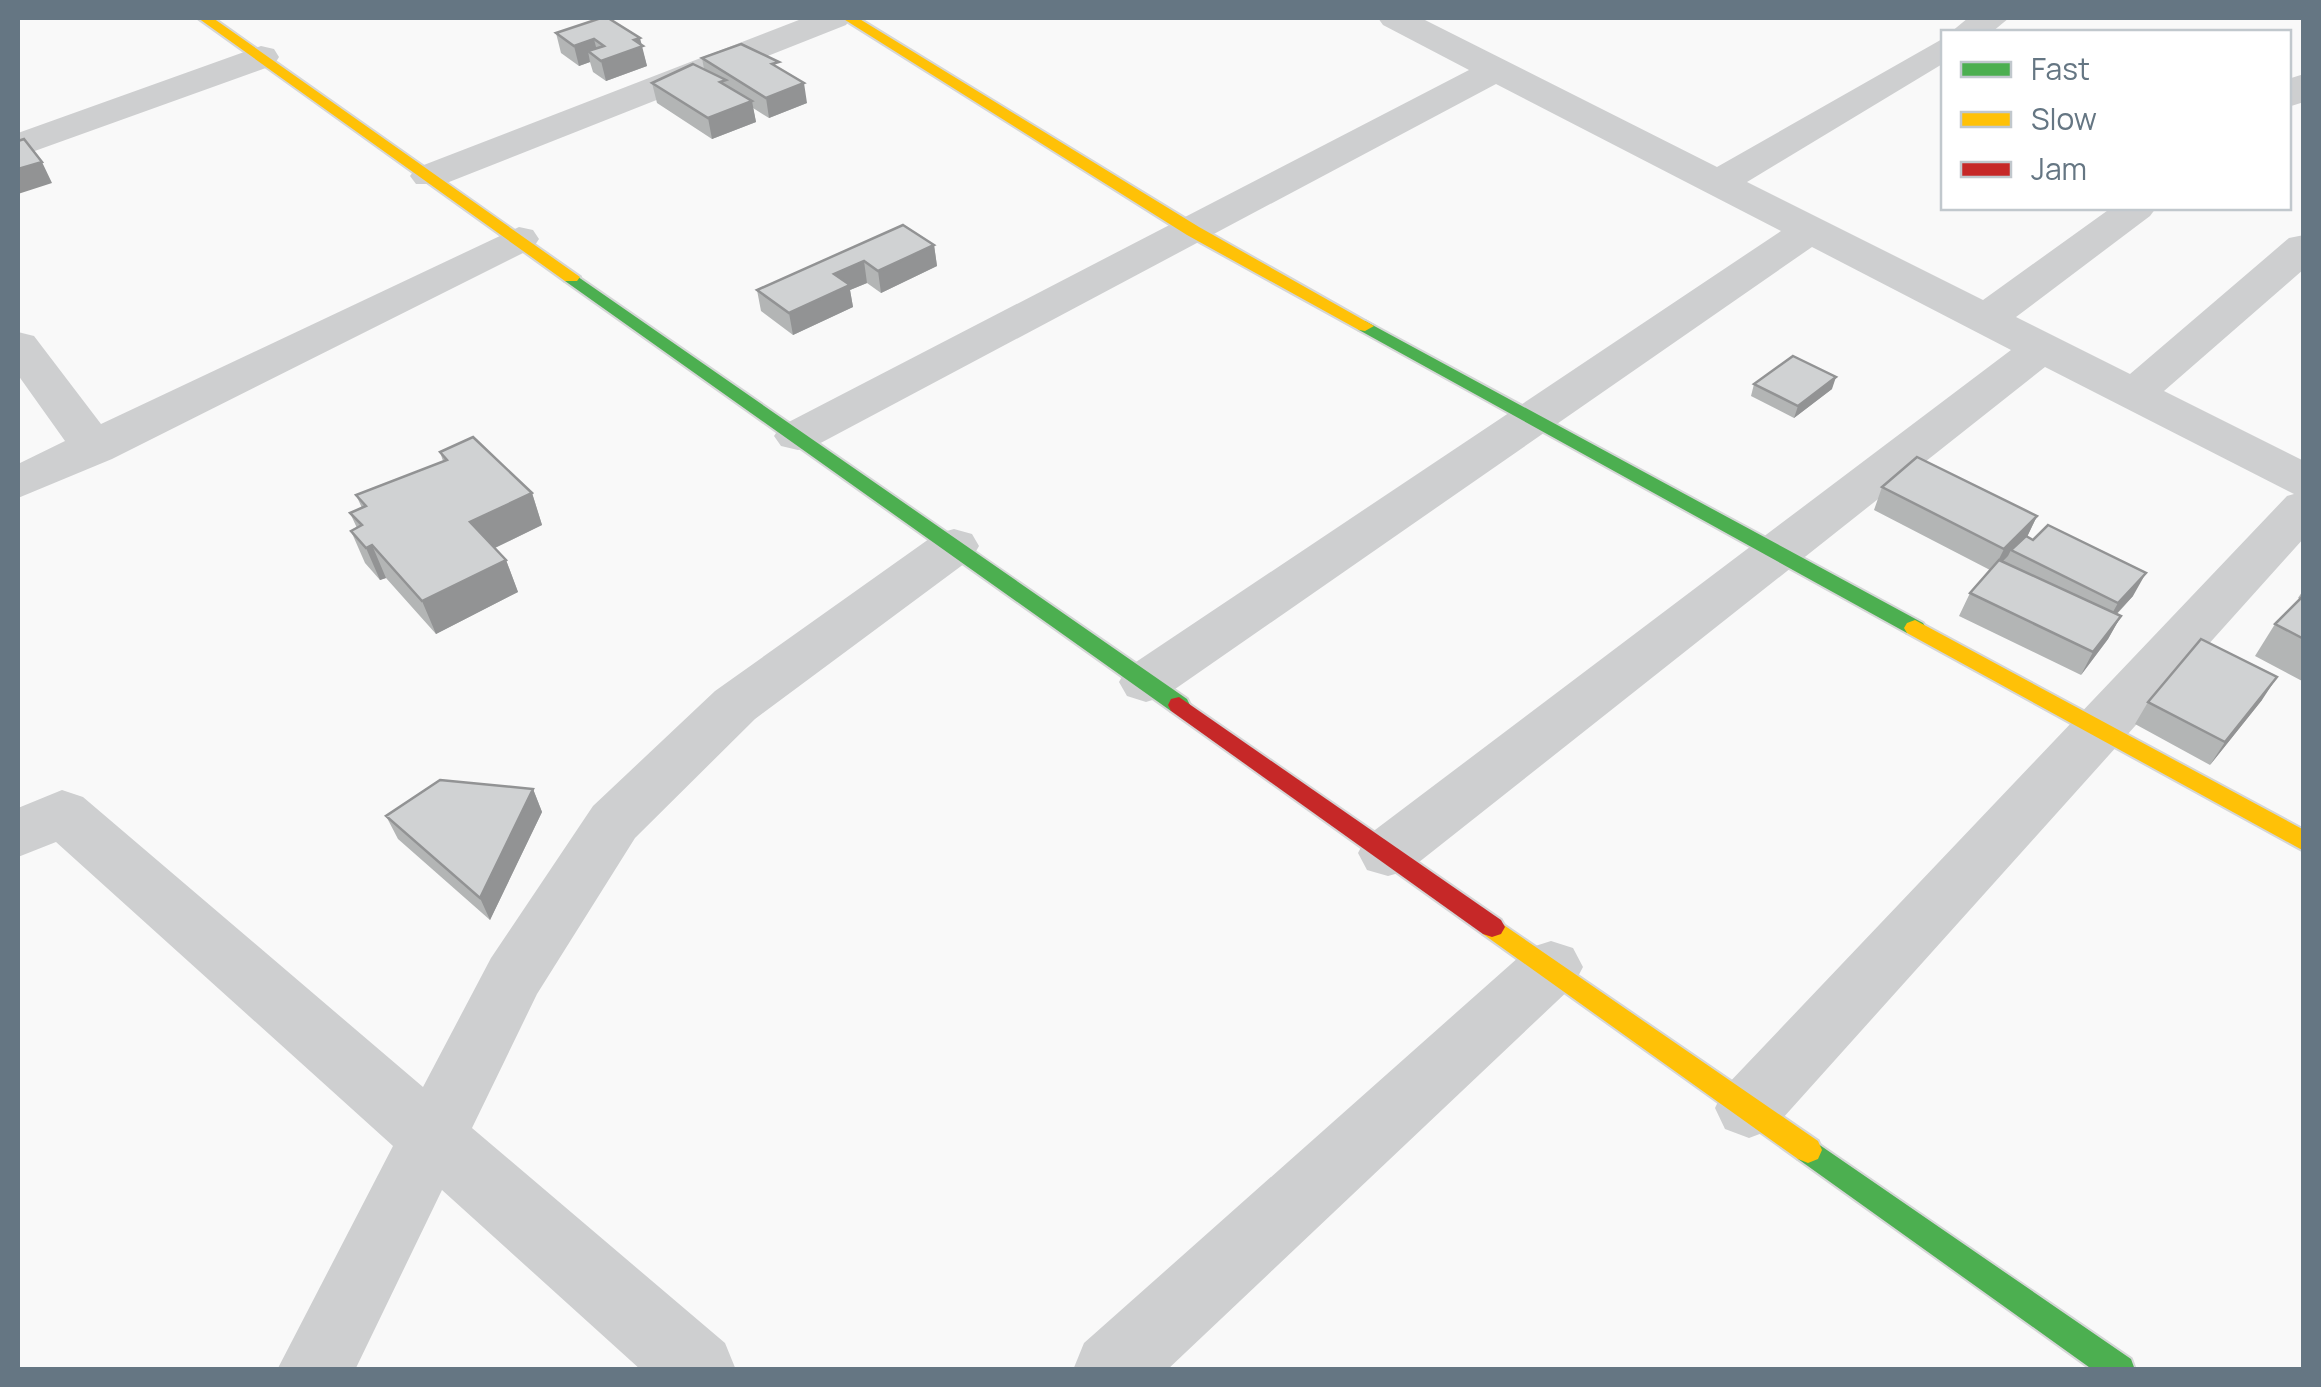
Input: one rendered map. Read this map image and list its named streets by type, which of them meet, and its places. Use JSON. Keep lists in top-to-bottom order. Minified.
{"legend":["Fast","Slow","Jam"]}
